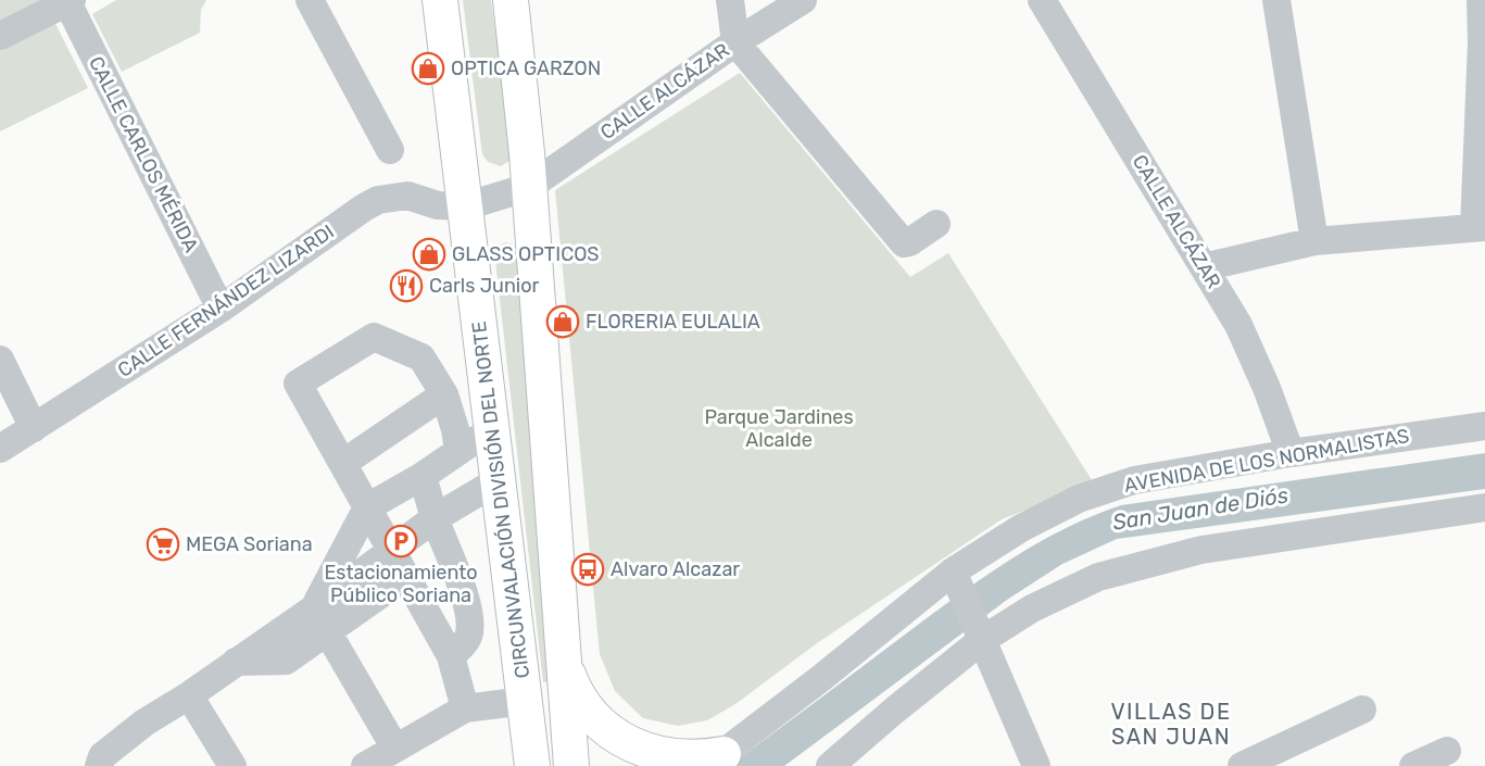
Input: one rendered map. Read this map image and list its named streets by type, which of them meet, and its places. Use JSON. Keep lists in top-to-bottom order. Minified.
{"streets":{"main road":["CIRCUNVALACIÓN DIVISIÓN DEL NORTE"],"street":["CALLE ALCÁZAR","CALLE CARLOS MÉRIDA","CALLE FERNÁNDEZ LIZARDI","AVENIDA DE LOS NORMALISTAS"]},"crossings":[["CALLE ALCÁZAR","CALLE FERNÁNDEZ LIZARDI"],["CALLE ALCÁZAR","AVENIDA DE LOS NORMALISTAS"],["CALLE ALCÁZAR","CIRCUNVALACIÓN DIVISIÓN DEL NORTE"],["CALLE CARLOS MÉRIDA","CALLE FERNÁNDEZ LIZARDI"],["CALLE FERNÁNDEZ LIZARDI","CIRCUNVALACIÓN DIVISIÓN DEL NORTE"]],"districts":["VILLAS DE SAN JUAN"],"water":["San Juan de Diós"],"parks":["Parque Jardines Alcalde"],"places":{"shop":["OPTICA GARZON","GLASS OPTICOS","FLORERIA EULALIA"],"restaurant":["Carls Junior"],"parking":["Estacionamiento Público Soriana"],"supermarket":["MEGA Soriana"],"bus stop":["Alvaro Alcazar"]}}
